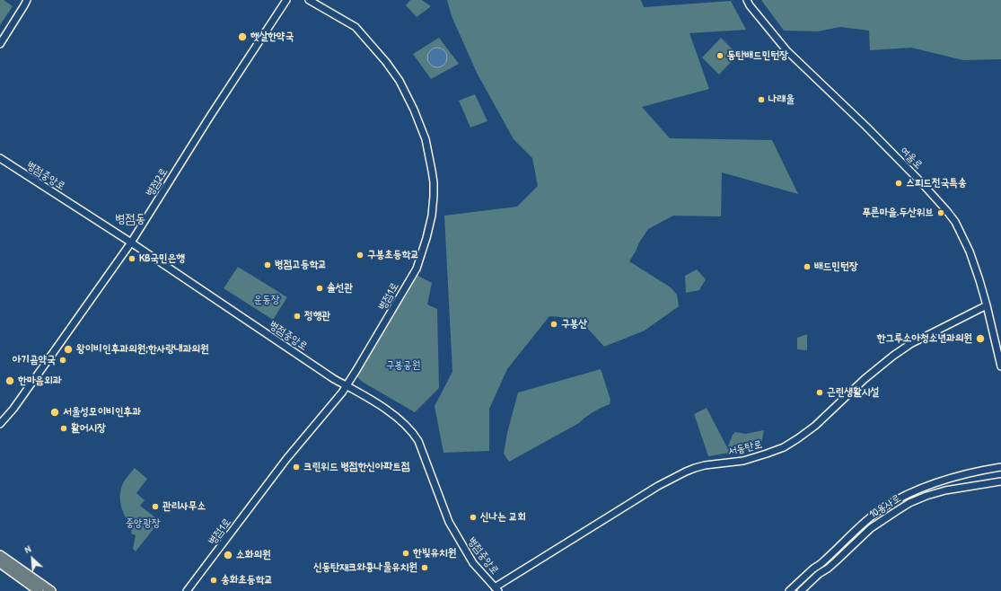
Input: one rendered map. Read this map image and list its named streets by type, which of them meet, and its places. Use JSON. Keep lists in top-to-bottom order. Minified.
{"streets":{"street":["여울로","병점중앙로","병점2로","병점1로","서동탄로","10용사로"]},"crossings":[["여울로","서동탄로"],["병점중앙로","병점2로"],["병점중앙로","병점1로"],["병점중앙로","서동탄로"]],"districts":["병점동"],"parks":["운동장","구봉공원","중앙광장"],"places":["햇살한약국","동탄배드민턴장","나래울","스피드전국특송","푸른마을.두산위브","구봉초등학교","KB국민은행","병점고등학교","배드민턴장","솔선관","정행관","구봉산","한그루소아청소년과의원","왕이비인후과의원;한사랑내과의원","아기곰약국","한마음외과","근린생활시설","서울성모이비인후과","활어시장","크린위드 병점한신아파트점","관리사무소","신나는 교회","한빛유치원","소화의원","신동탄재크와콩나물유치원","송화초등학교"],"north":"top left"}
